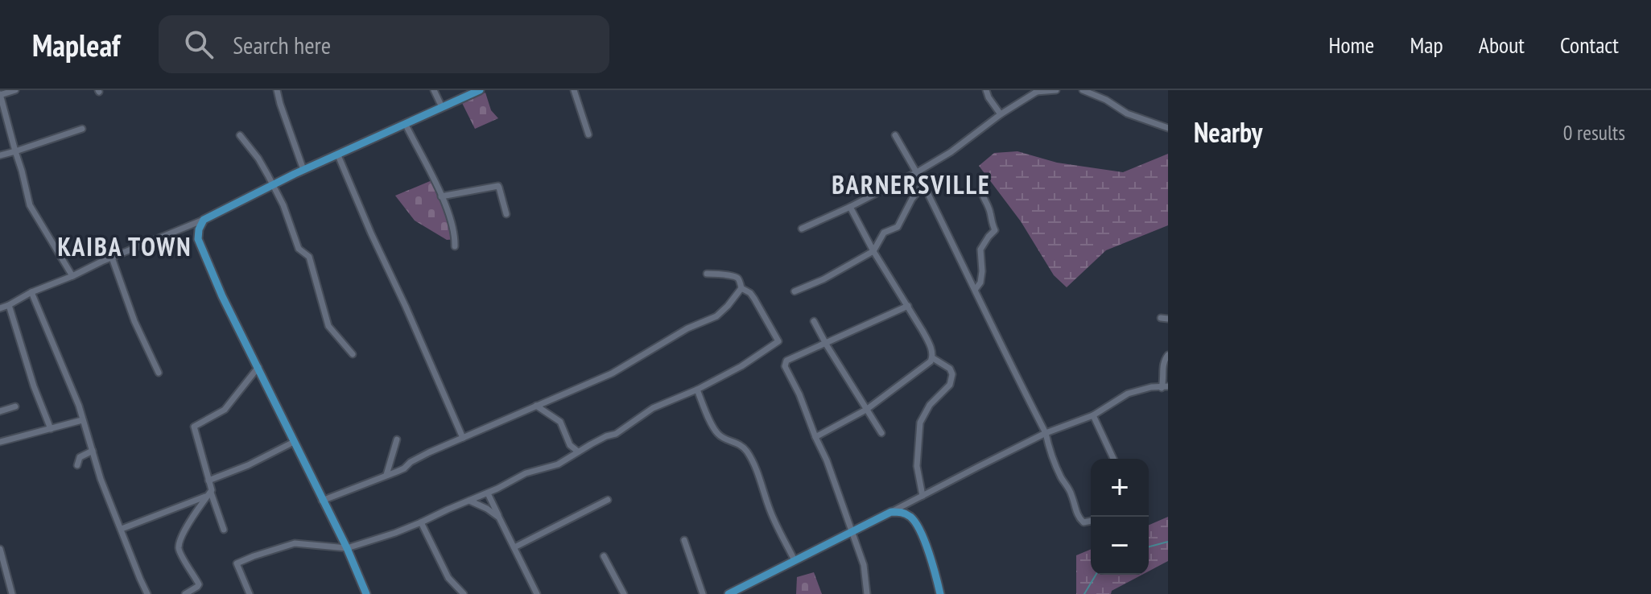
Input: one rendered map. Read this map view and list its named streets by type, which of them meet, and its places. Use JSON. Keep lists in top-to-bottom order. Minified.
{"districts":["BARNERSVILLE","KAIBA TOWN"],"page":{"header":"Mapleaf","search":"Search here","nav":["Home","Map","About","Contact"],"heading":["Nearby","0 results"],"map_buttons":["+","−"]}}
